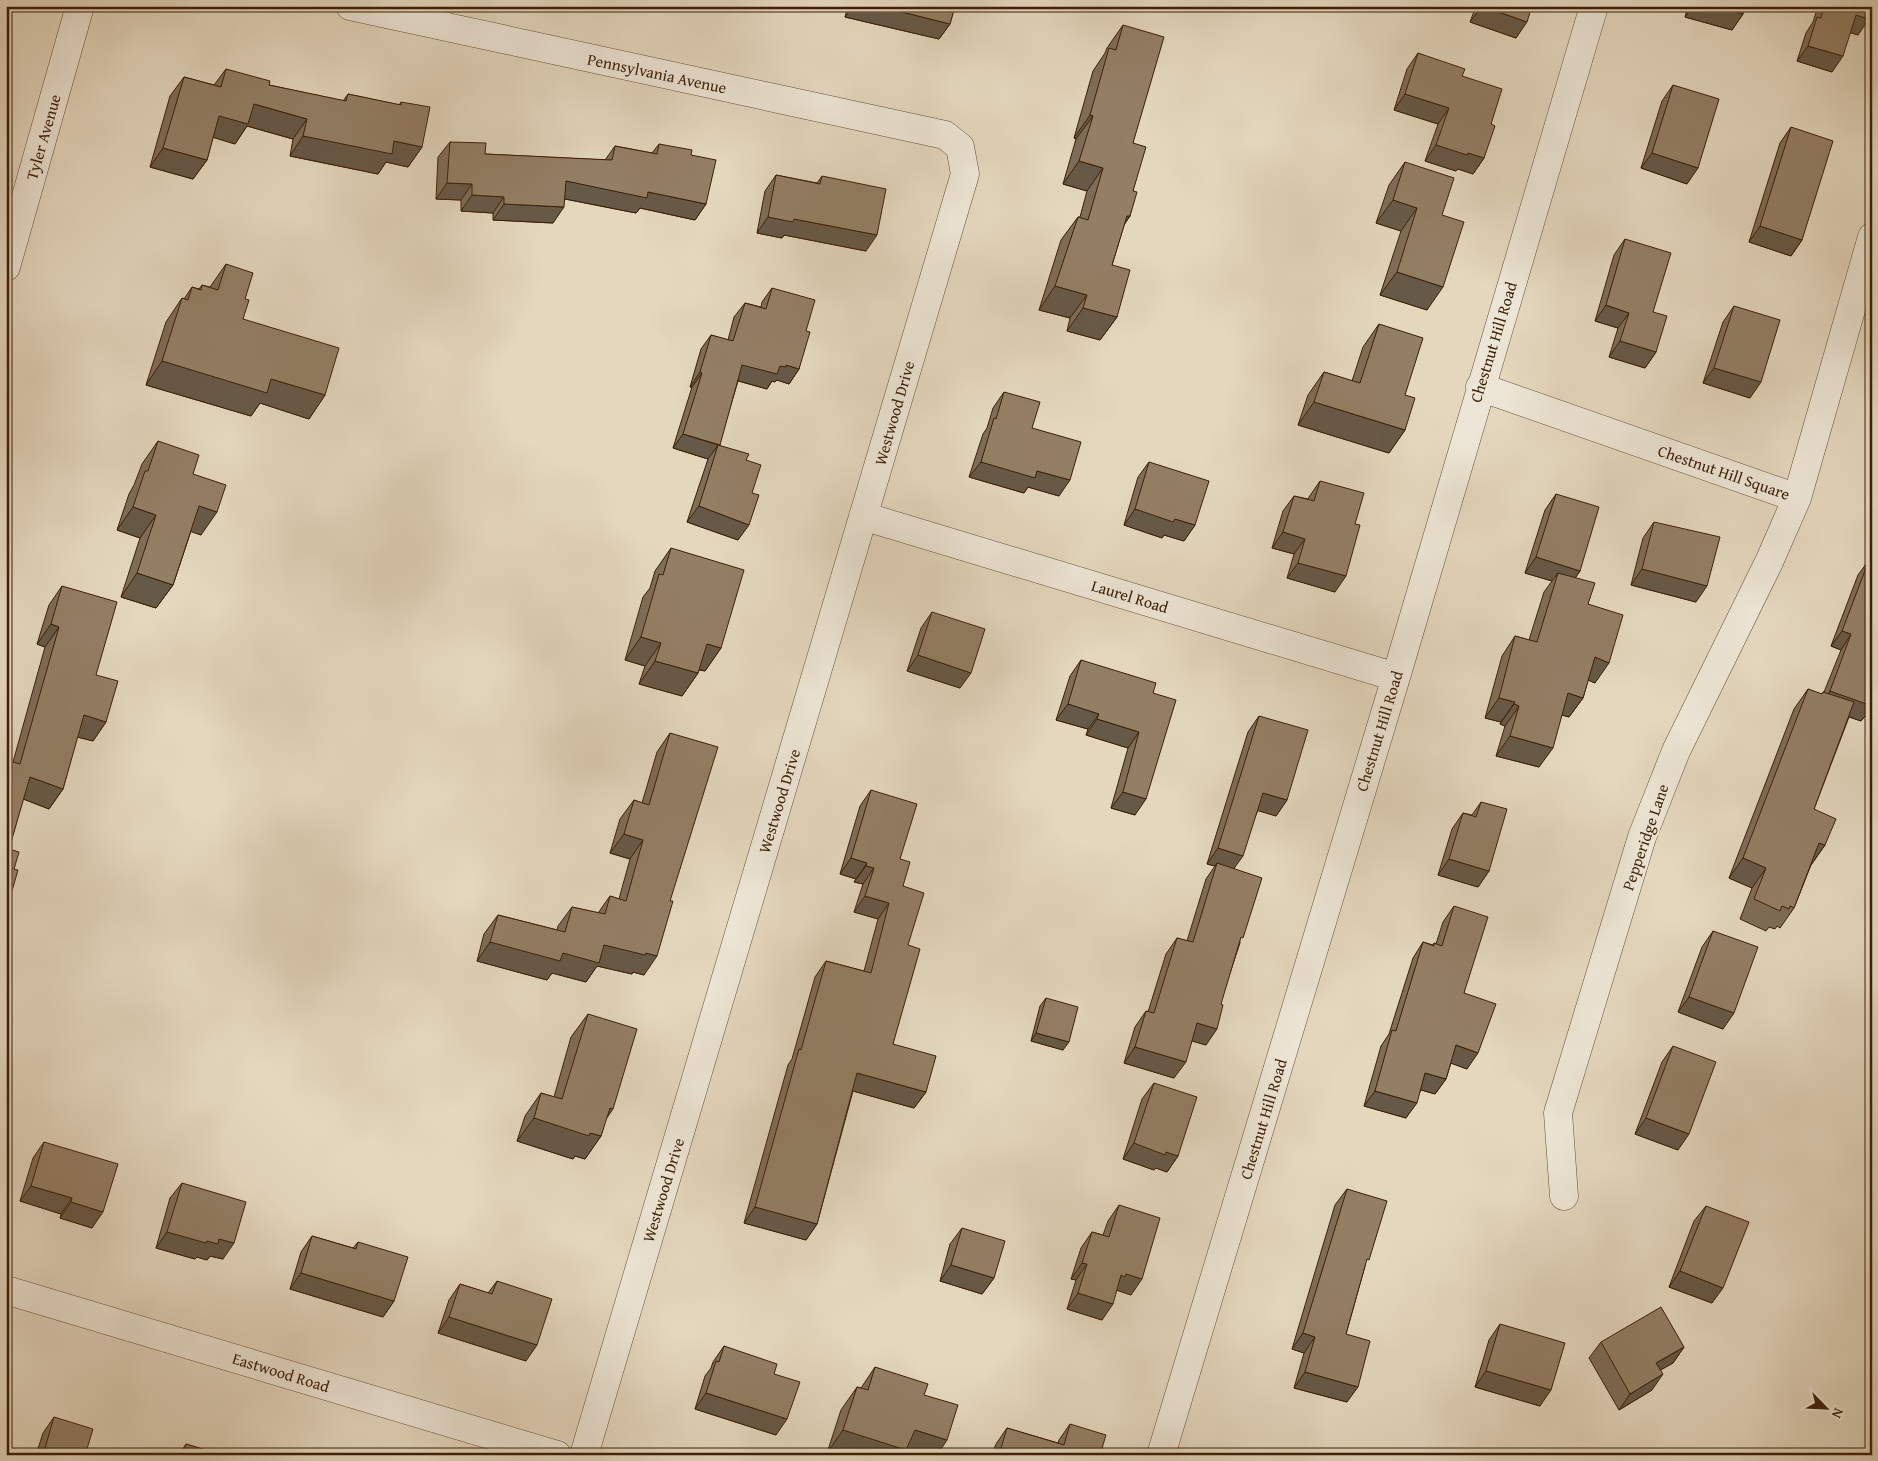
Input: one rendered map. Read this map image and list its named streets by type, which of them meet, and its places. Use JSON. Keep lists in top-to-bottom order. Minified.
{"streets":{"street":["Pennsylvania Avenue","Tyler Avenue","Chestnut Hill Road","Westwood Drive","Chestnut Hill Square","Laurel Road","Pepperidge Lane","Eastwood Road"]},"crossings":[["Pennsylvania Avenue","Westwood Drive"],["Chestnut Hill Road","Chestnut Hill Square"],["Chestnut Hill Road","Laurel Road"],["Westwood Drive","Laurel Road"],["Chestnut Hill Square","Pepperidge Lane"]],"north":"bottom right"}
